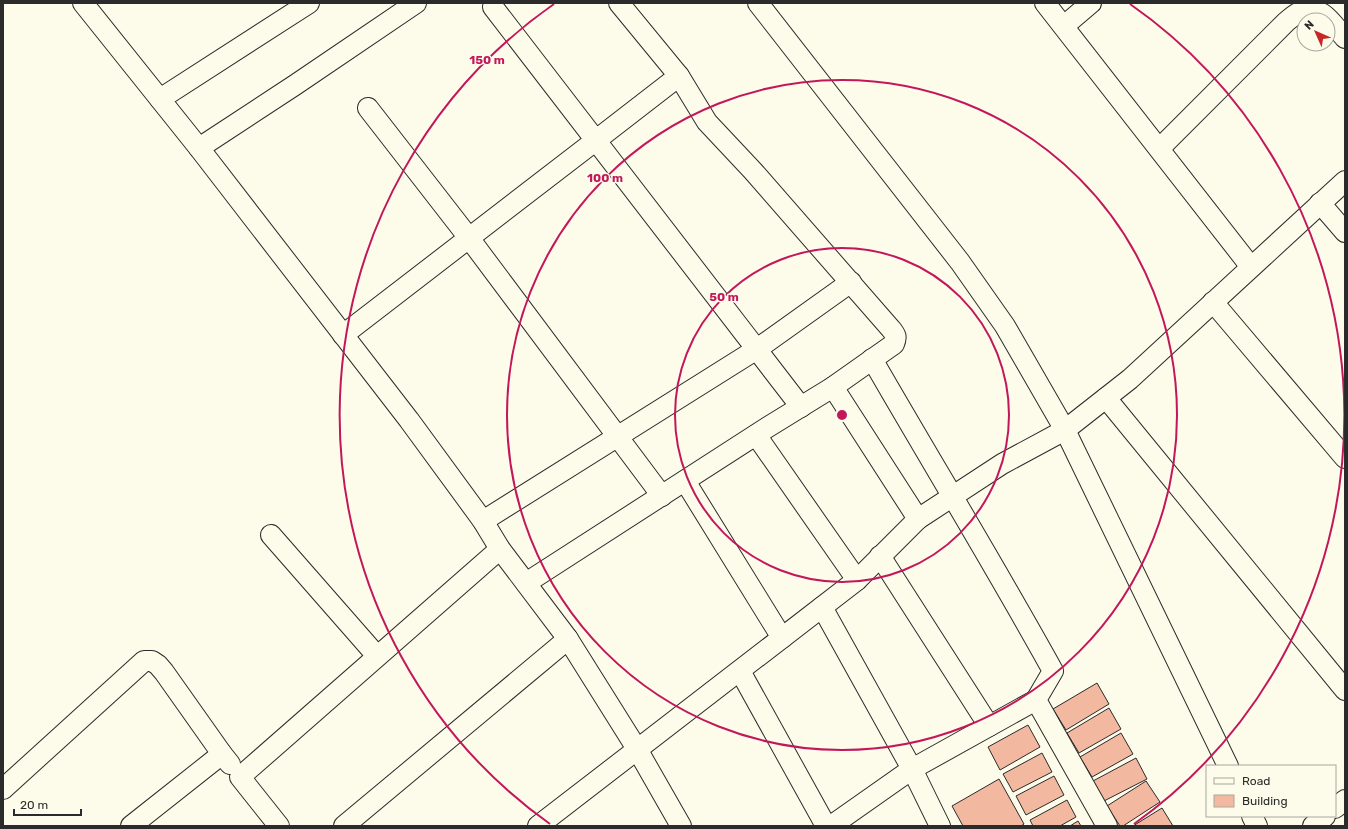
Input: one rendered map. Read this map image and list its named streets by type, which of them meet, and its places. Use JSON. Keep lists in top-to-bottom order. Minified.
{"legend":["Road","Building"],"scale_bar":"20 m","north":"top left","rings":["150 m","100 m","50 m"]}
